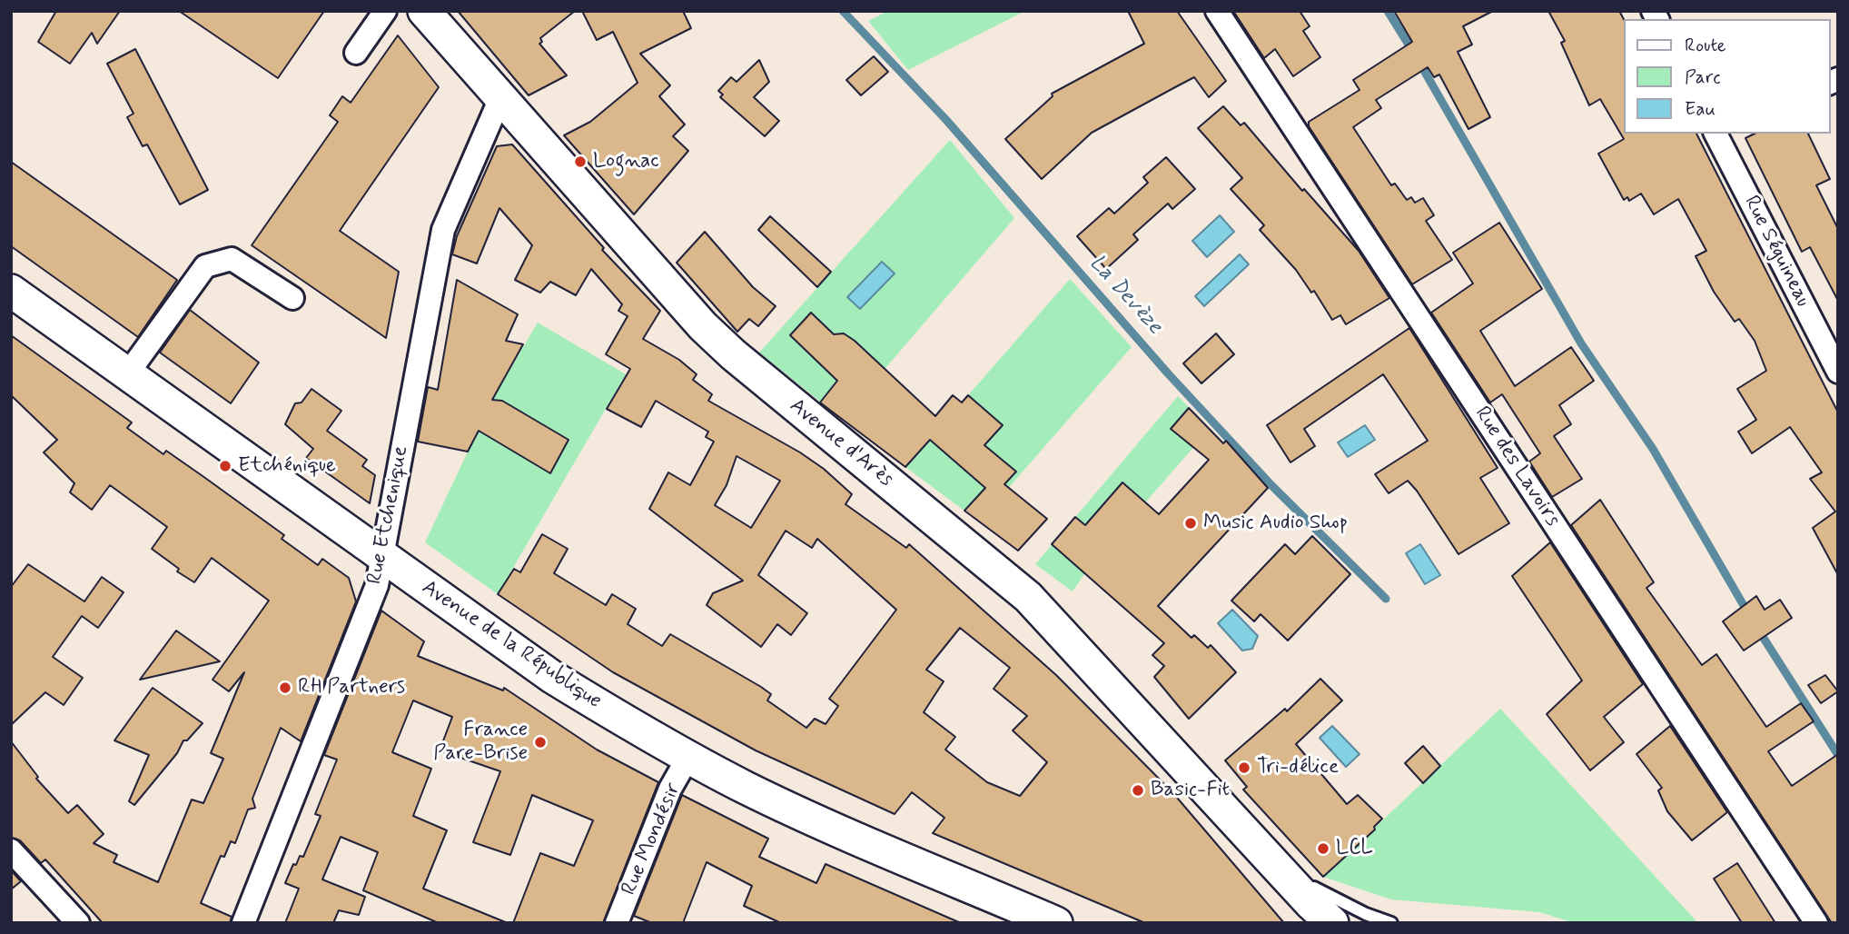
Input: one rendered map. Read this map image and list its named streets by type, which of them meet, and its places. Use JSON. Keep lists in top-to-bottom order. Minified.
{"streets":{"main road":["Avenue d'Arès","Avenue de la République"],"street":["Rue Séguineau","Rue des Lavoirs","Rue Etchenique","Rue Mondésir"]},"crossings":[["Avenue d'Arès","Rue Etchenique"],["Rue Etchenique","Avenue de la République"],["Avenue de la République","Rue Mondésir"]],"water":["La Devèze"],"places":["Lognac","Etchénique","Music Audio Shop","RH Partners","France Pare-Brise","Tri-délice","Basic-Fit","LCL"],"legend":["Route","Parc","Eau"]}
